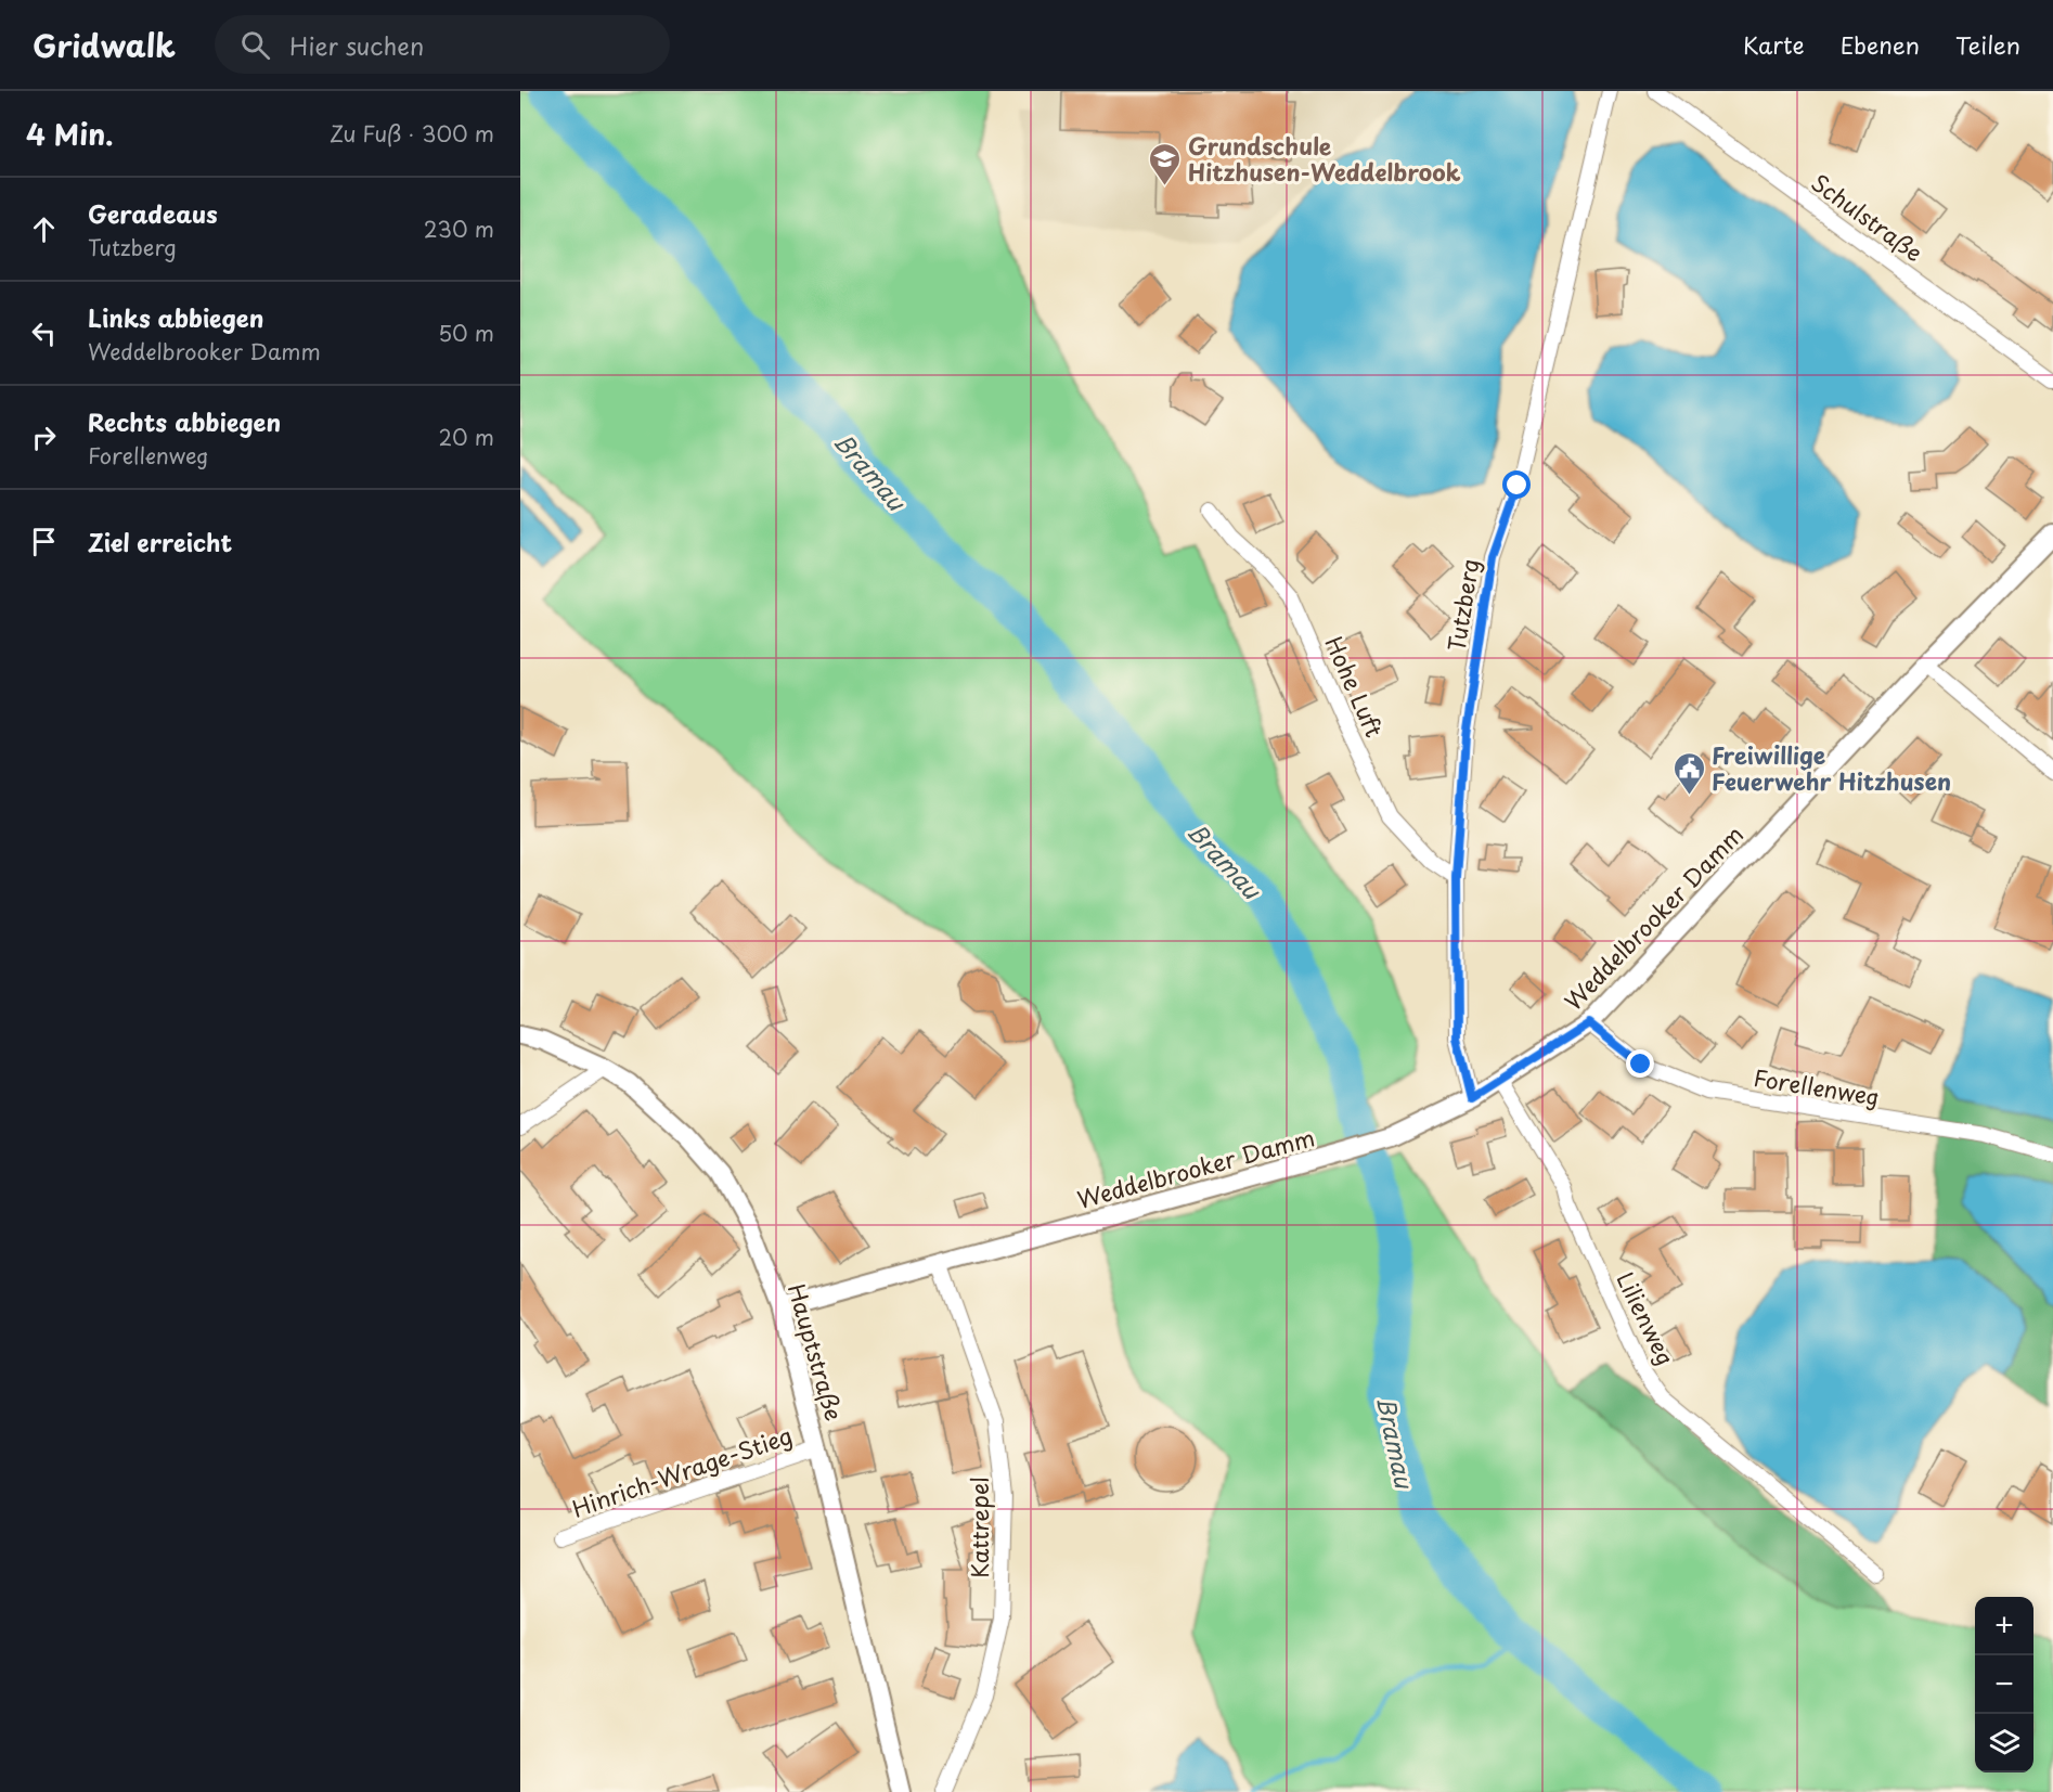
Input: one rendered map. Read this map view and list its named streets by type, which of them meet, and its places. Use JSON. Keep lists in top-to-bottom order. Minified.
{"streets":{"street":["Schulstraße","Tutzberg","Hohe Luft","Weddelbrooker Damm","Forellenweg","Lilienweg","Hauptstraße","Hinrich-Wrage-Stieg","Kattrepel"]},"crossings":[["Tutzberg","Hohe Luft"],["Tutzberg","Weddelbrooker Damm"],["Weddelbrooker Damm","Forellenweg"],["Weddelbrooker Damm","Lilienweg"],["Weddelbrooker Damm","Hauptstraße"],["Weddelbrooker Damm","Kattrepel"],["Hauptstraße","Hinrich-Wrage-Stieg"]],"water":["Bramau"],"places":{"school or university":["Grundschule Hitzhusen-Weddelbrook"],"public building":["Freiwillige Feuerwehr Hitzhusen"]},"page":{"header":"Gridwalk","search":"Hier suchen","nav":["Karte","Ebenen","Teilen"],"heading":["4 Min.","Zu Fuß · 300 m"],"list":[["Geradeaus","Tutzberg","230 m"],["Links abbiegen","Weddelbrooker Damm","50 m"],["Rechts abbiegen","Forellenweg","20 m"],"Ziel erreicht"],"map_buttons":["+","−"]}}
